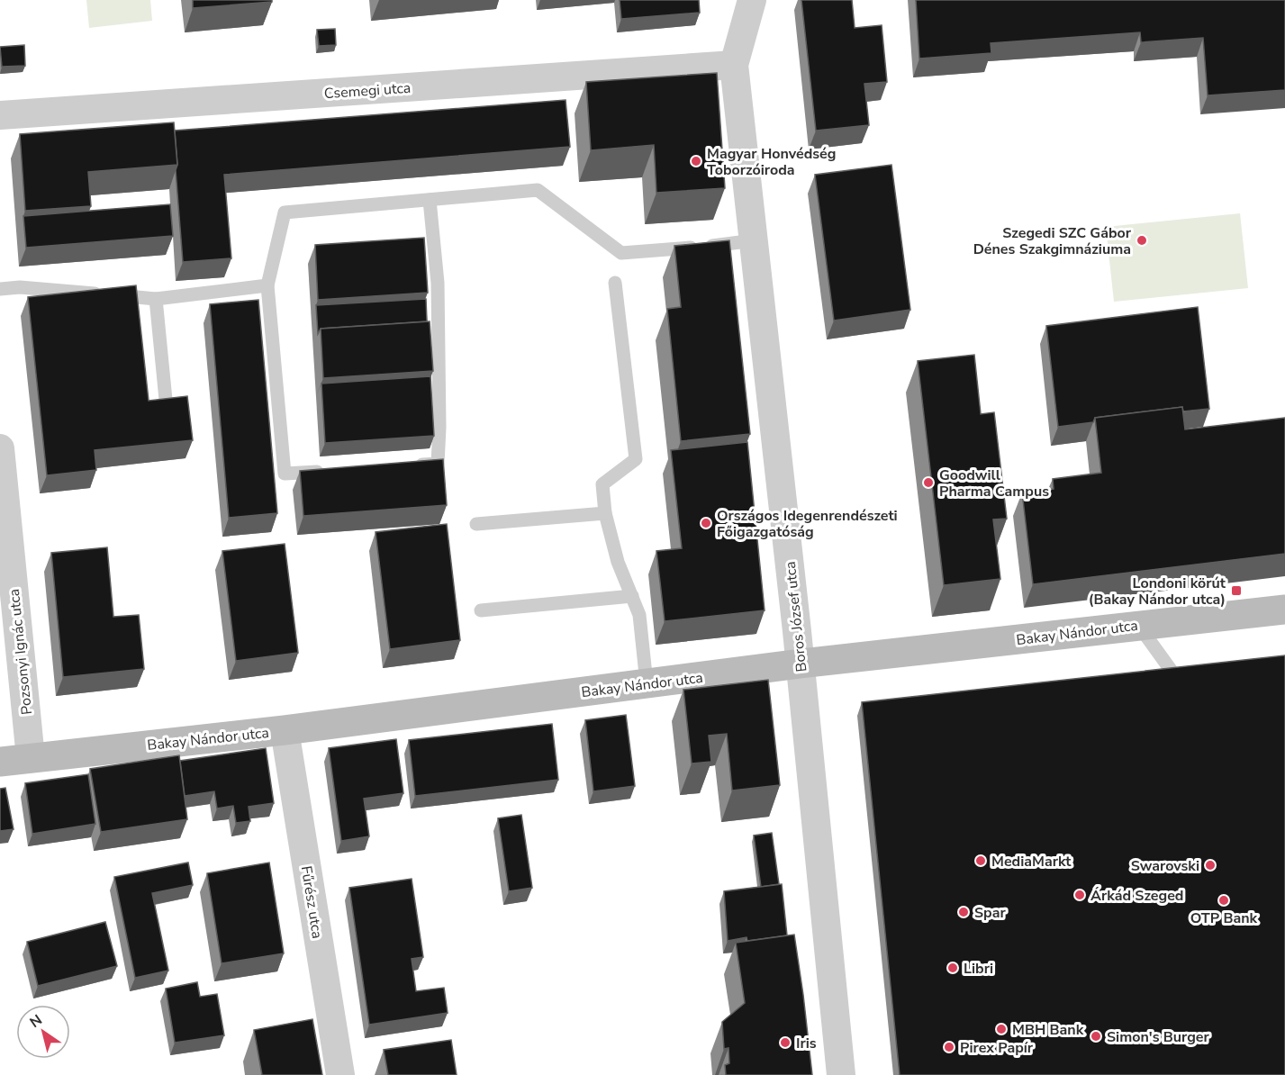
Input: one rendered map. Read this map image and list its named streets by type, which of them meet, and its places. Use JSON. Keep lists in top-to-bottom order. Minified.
{"streets":{"street":["Csemegi utca","Boros József utca","Bakay Nándor utca","Pozsonyi Ignác utca","Fűrész utca"]},"crossings":[["Csemegi utca","Boros József utca"],["Boros József utca","Bakay Nándor utca"],["Bakay Nándor utca","Pozsonyi Ignác utca"],["Bakay Nándor utca","Fűrész utca"]],"places":{"other":["Magyar Honvédség Toborzóiroda","Szegedi SZC Gábor Dénes Szakgimnáziuma","Goodwill Pharma Campus","Országos Idegenrendészeti Főigazgatóság","MediaMarkt","Swarovski","Árkád Szeged","OTP Bank","Spar","Libri","MBH Bank","Simon's Burger","Iris","Pirex Papír"],"transit":["Londoni körút (Bakay Nándor utca)"]},"north":"top left"}
